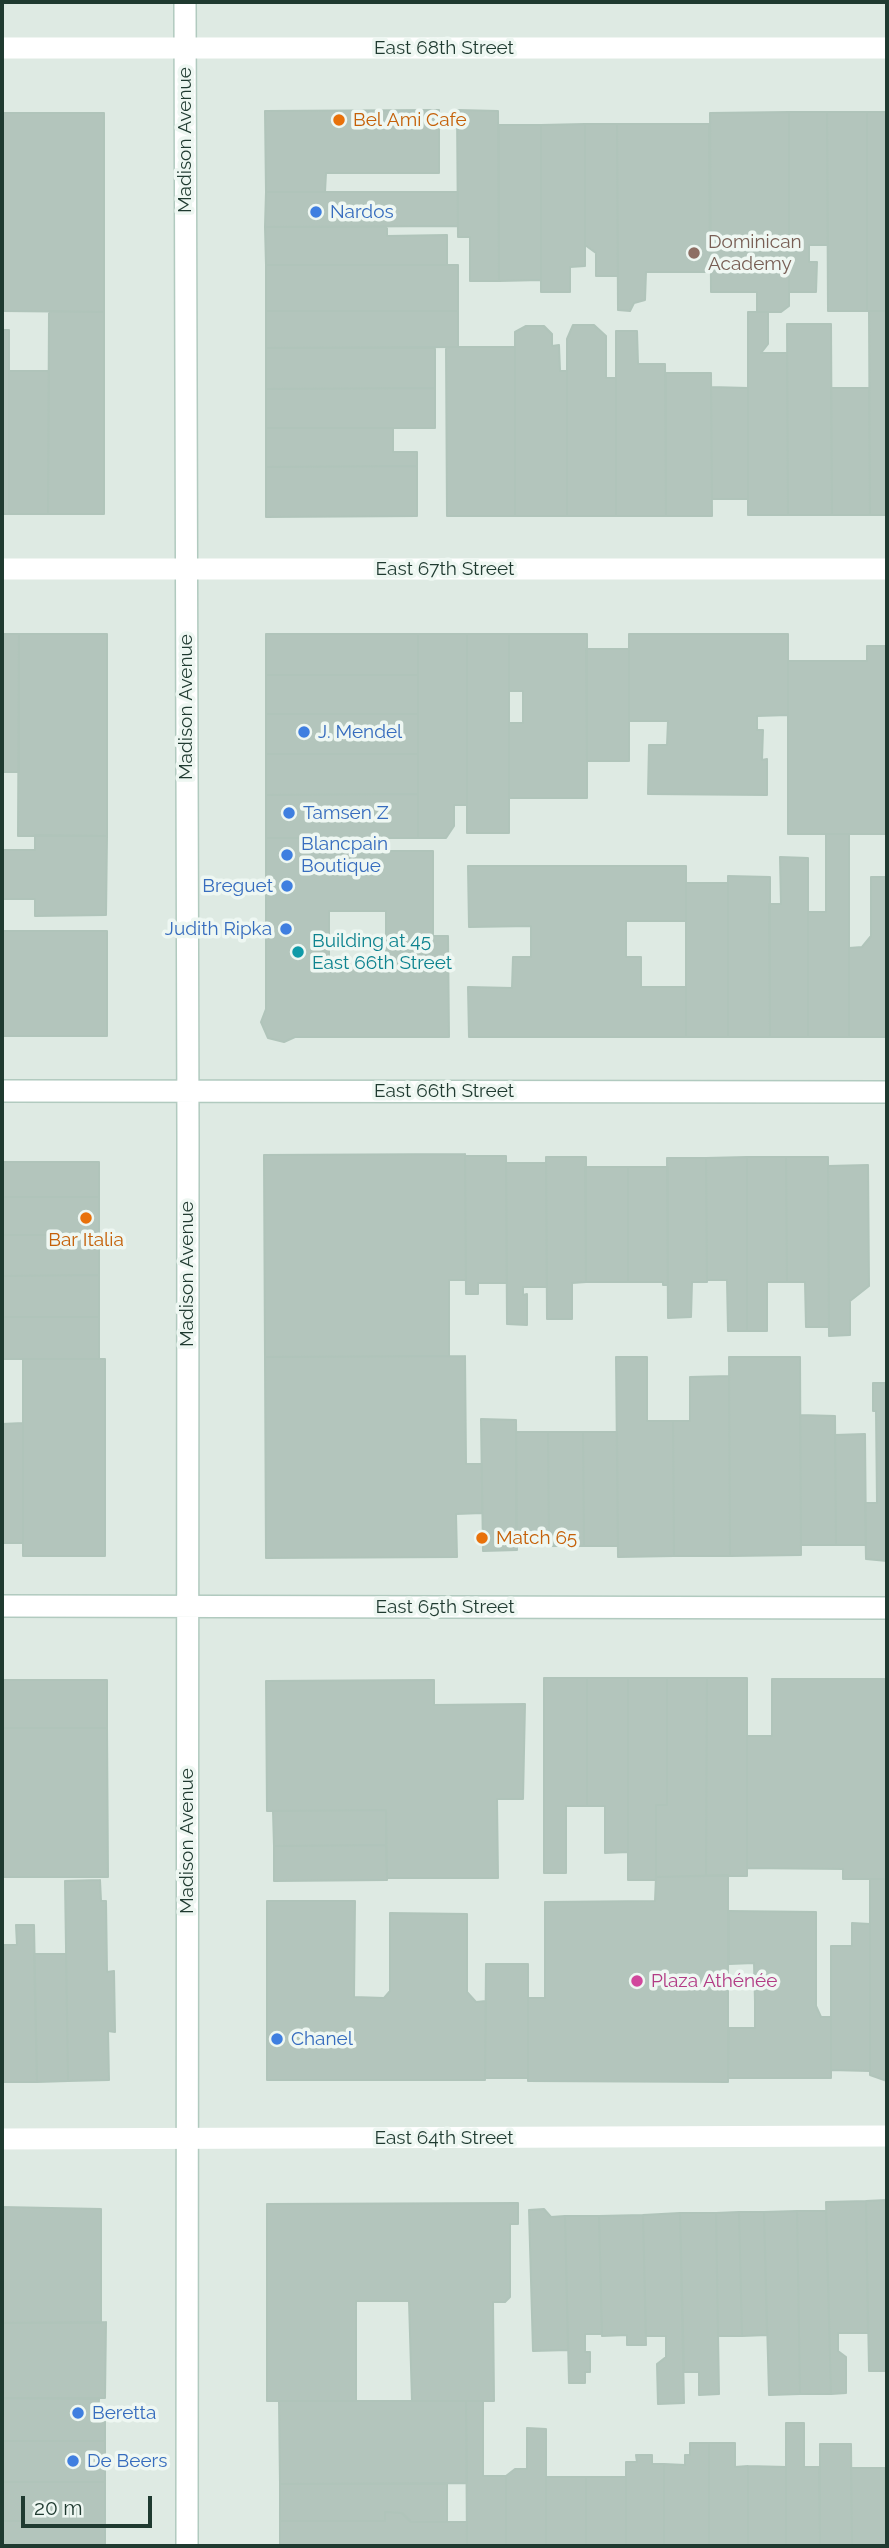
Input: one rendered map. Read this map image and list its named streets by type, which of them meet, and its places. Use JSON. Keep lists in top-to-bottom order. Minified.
{"streets":{"main road":["East 68th Street","Madison Avenue","East 67th Street","East 66th Street","East 65th Street","East 64th Street"]},"crossings":[["East 68th Street","Madison Avenue"],["Madison Avenue","East 67th Street"],["Madison Avenue","East 66th Street"],["Madison Avenue","East 65th Street"],["Madison Avenue","East 64th Street"]],"places":["Bel Ami Cafe","Nardos","Dominican Academy","J. Mendel","Tamsen Z","Blancpain Boutique","Breguet","Judith Ripka","Building at 45 East 66th Street","Bar Italia","Match 65","Plaza Athénée","Chanel","Beretta","De Beers"],"scale_bar":"20 m"}
